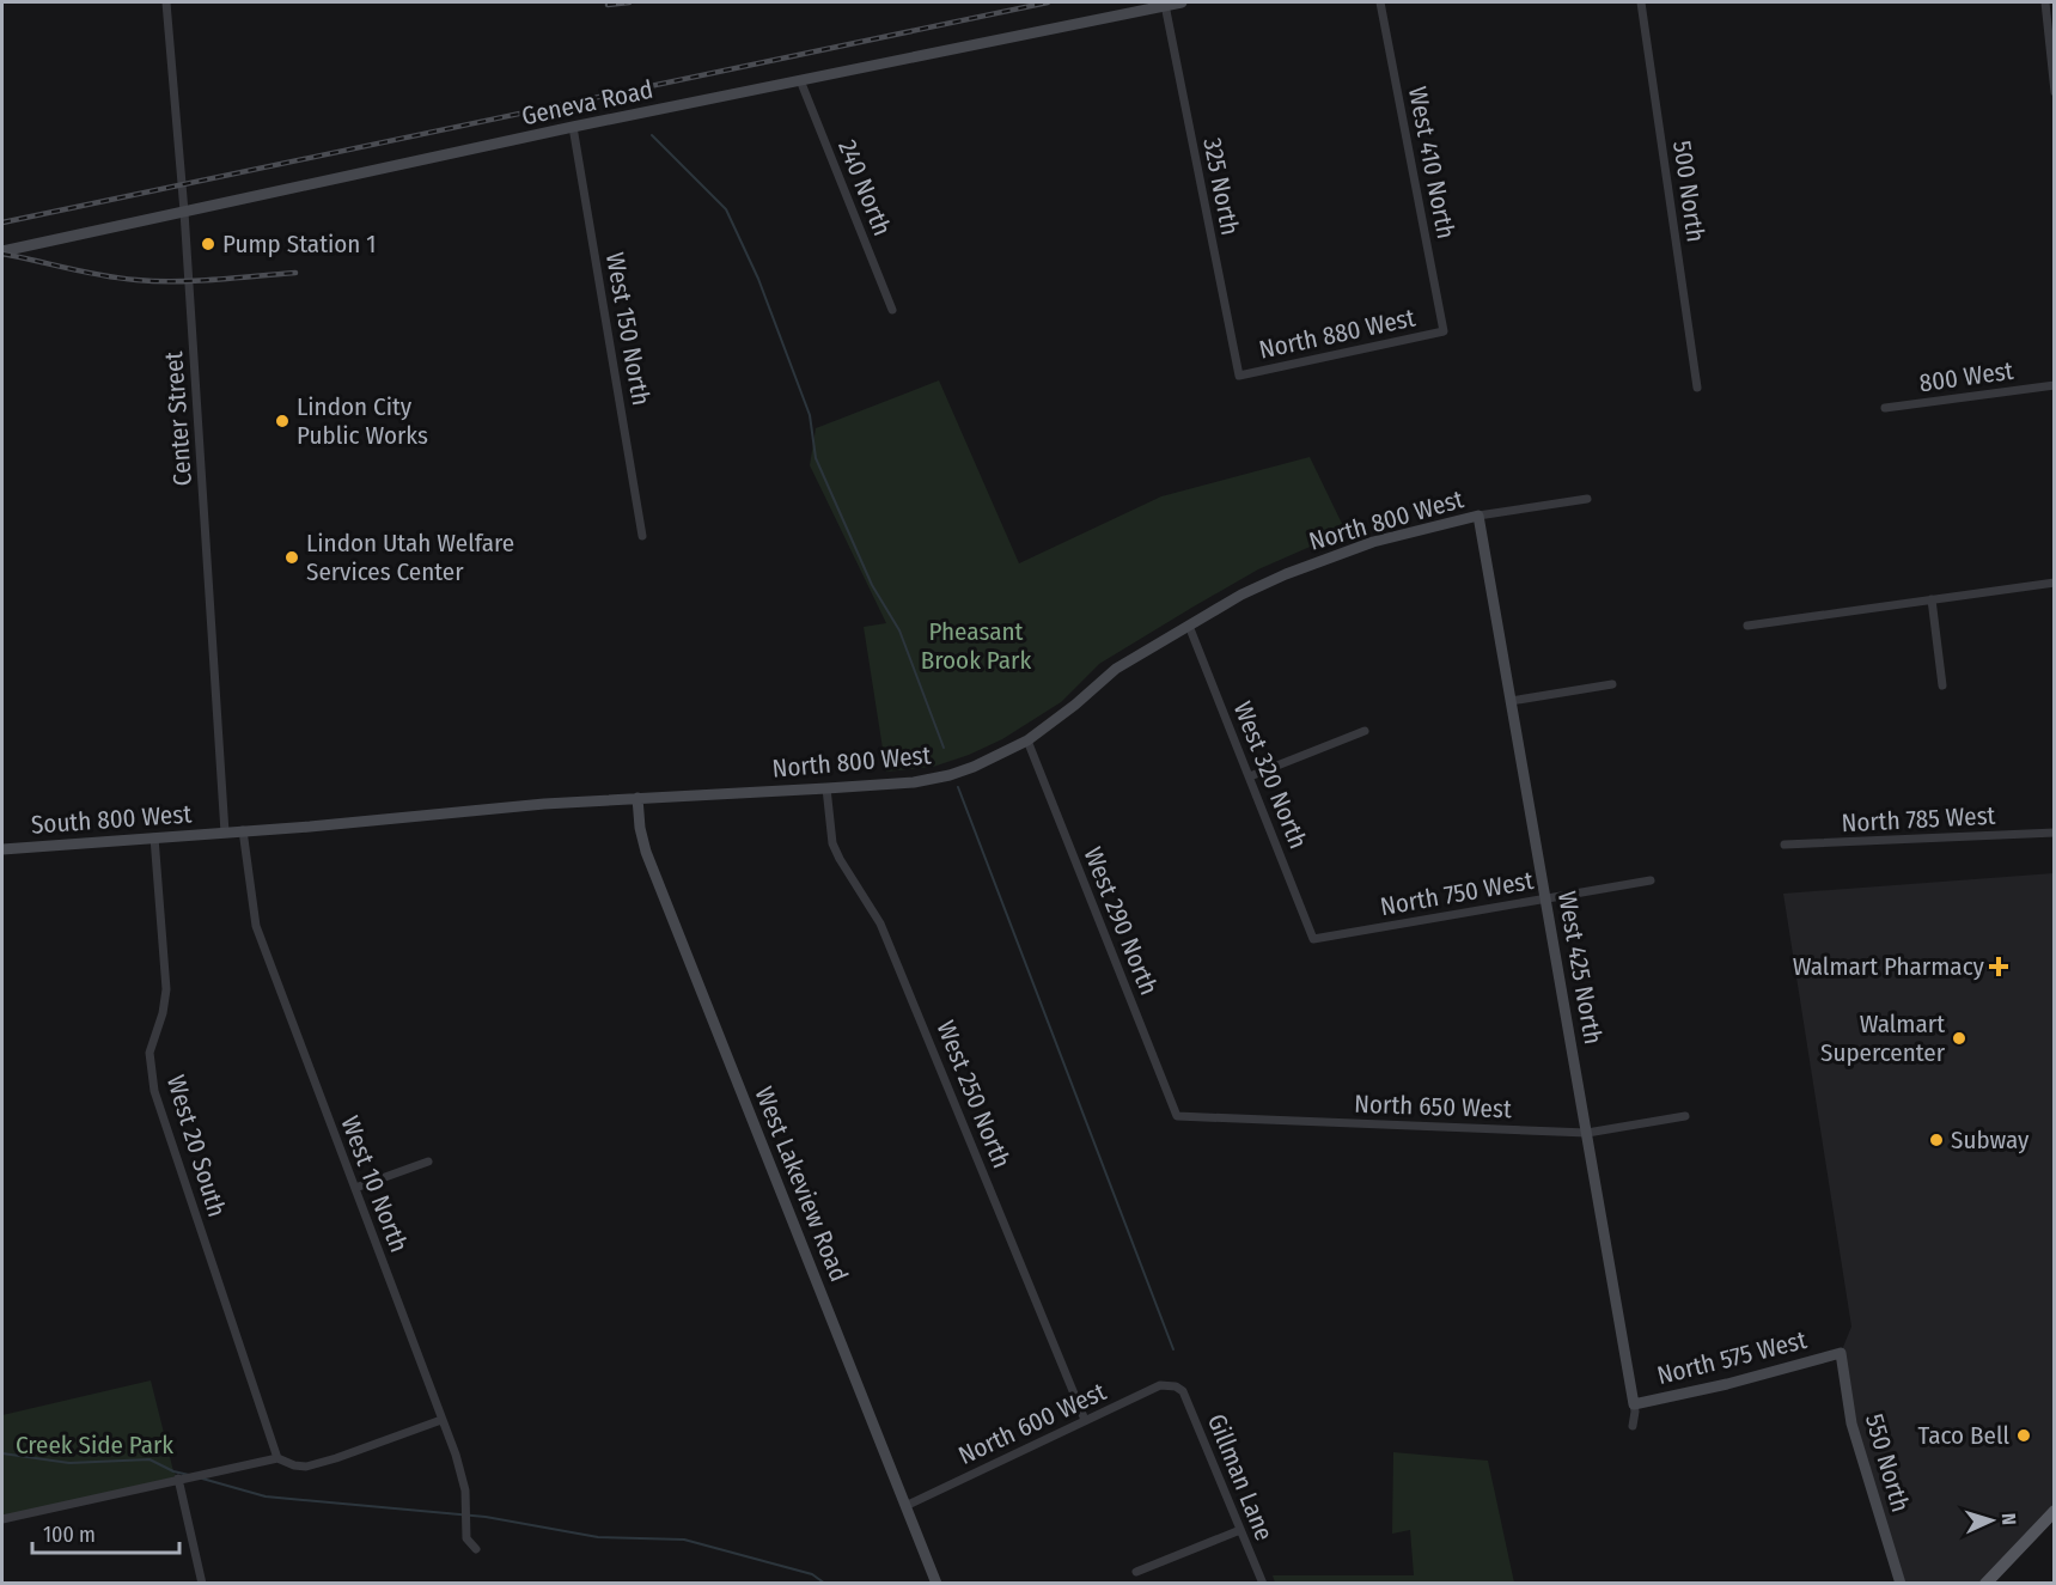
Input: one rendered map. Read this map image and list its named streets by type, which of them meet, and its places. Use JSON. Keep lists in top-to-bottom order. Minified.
{"streets":{"street":["Geneva Road","West 410 North","325 North","240 North","500 North","West 150 North","North 880 West","800 West","Center Street","North 800 West","West 320 North","South 800 West","North 785 West","North 750 West","West 290 North","West 425 North","West 250 North","North 650 West","West 20 South","West 10 North","West Lakeview Road","North 575 West","North 600 West","550 North","Gillman Lane"]},"crossings":[["Geneva Road","325 North"],["Geneva Road","240 North"],["Geneva Road","West 150 North"],["Geneva Road","Center Street"],["West 410 North","North 880 West"],["325 North","North 880 West"],["Center Street","North 800 West"],["Center Street","South 800 West"],["North 800 West","West 320 North"],["North 800 West","South 800 West"],["North 800 West","West 290 North"],["North 800 West","West 425 North"],["North 800 West","West 250 North"],["North 800 West","West 10 North"],["North 800 West","West Lakeview Road"],["West 320 North","North 750 West"],["South 800 West","West 20 South"],["North 750 West","West 425 North"],["West 290 North","North 650 West"],["West 425 North","North 650 West"],["West 425 North","North 575 West"],["West 250 North","North 600 West"],["West Lakeview Road","North 600 West"],["North 575 West","550 North"],["North 600 West","Gillman Lane"]],"parks":["Pheasant Brook Park","Creek Side Park"],"places":{"other":["Pump Station 1","Lindon City Public Works","Lindon Utah Welfare Services Center","Walmart Supercenter","Subway","Taco Bell"],"health":["Walmart Pharmacy"]},"scale_bar":"100 m","north":"right"}
